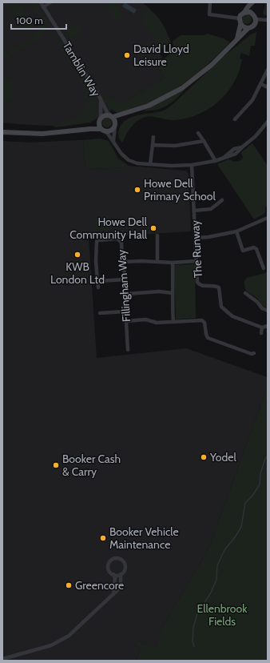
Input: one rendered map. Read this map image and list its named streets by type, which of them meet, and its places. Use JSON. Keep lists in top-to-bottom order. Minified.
{"streets":{"street":["Tamblin Way","The Runway","Fillingham Way"]},"parks":["Ellenbrook Fields"],"places":["David Lloyd Leisure","Howe Dell Primary School","Howe Dell Community Hall","KWB London Ltd","Yodel","Booker Cash & Carry","Booker Vehicle Maintenance","Greencore"],"scale_bar":"100 m"}
